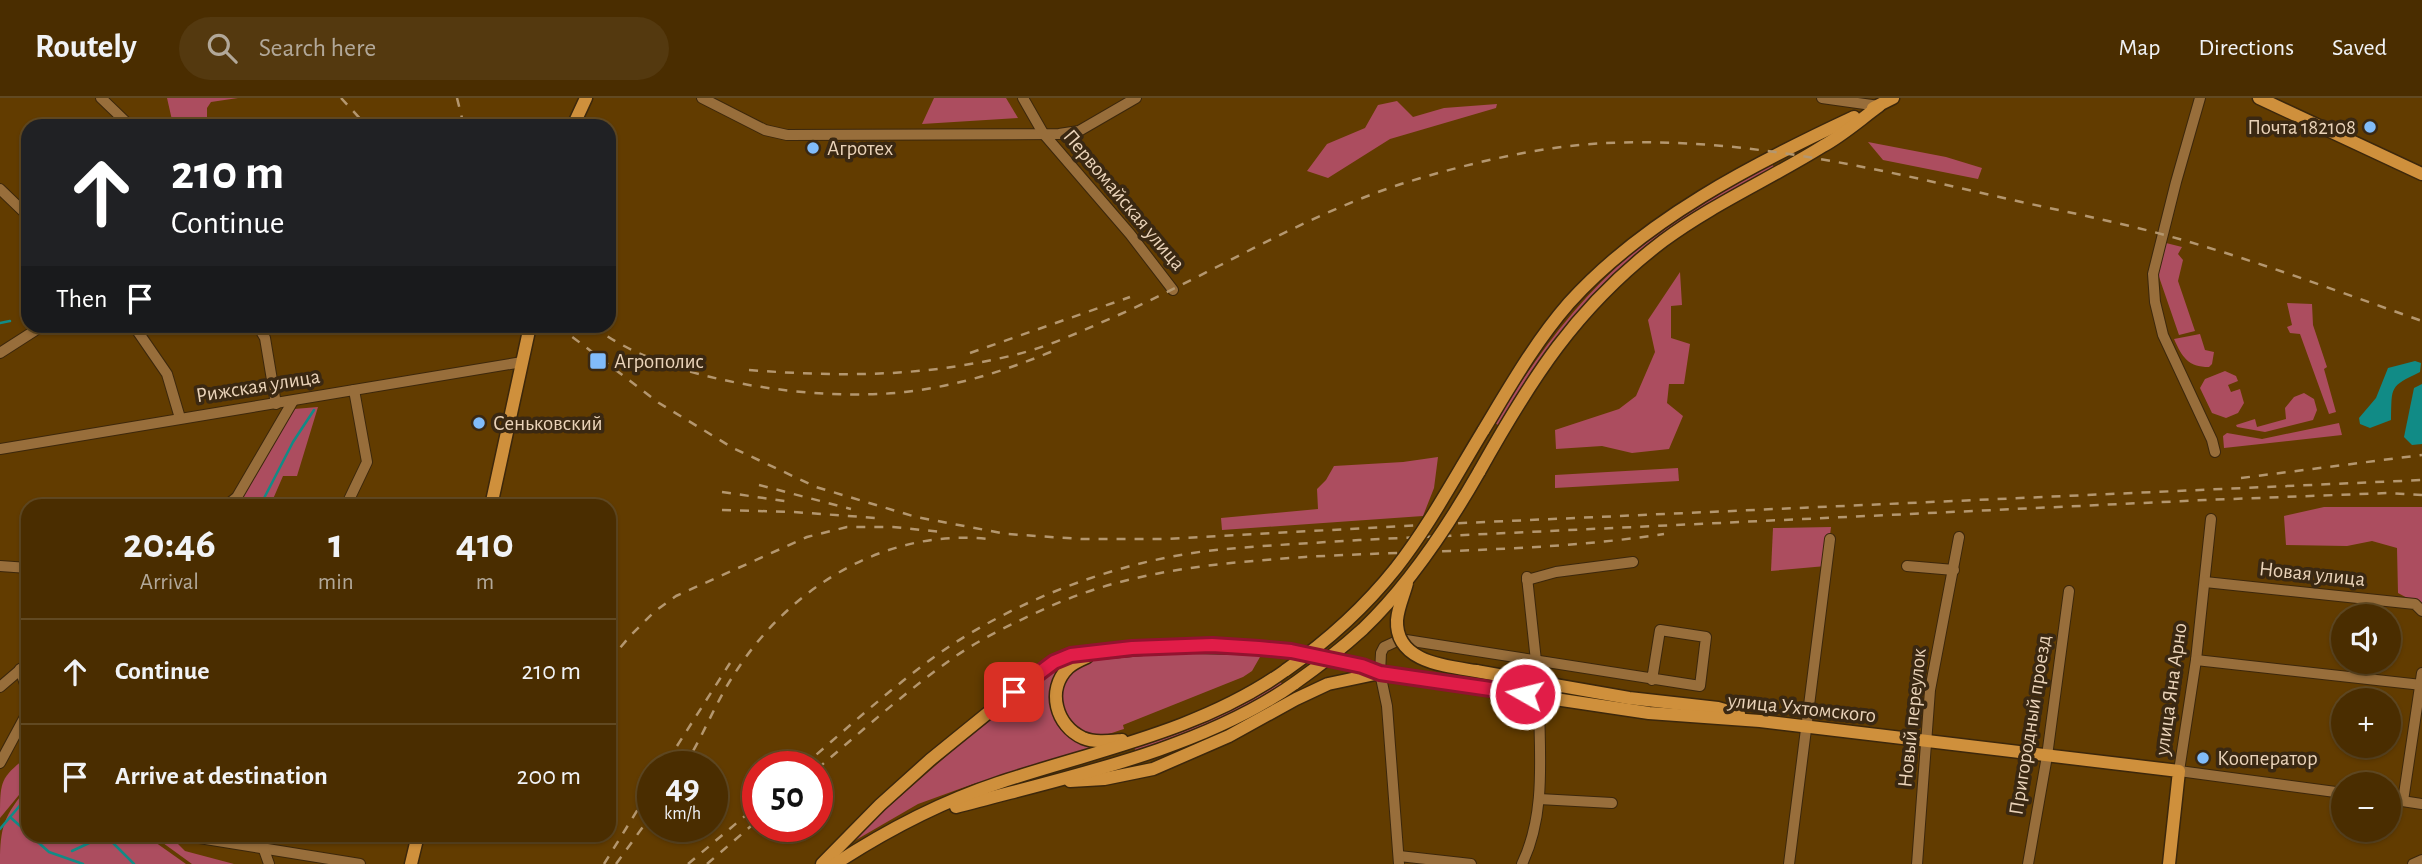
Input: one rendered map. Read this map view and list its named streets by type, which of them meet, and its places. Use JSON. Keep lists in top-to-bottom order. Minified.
{"streets":{"main road":["улица Яна Арно","улица Ухтомского"],"street":["Первомайская улица","Рижская улица","Новая улица","Новый переулок","Пригородный проезд"]},"crossings":[["Новая улица","улица Яна Арно"],["улица Яна Арно","улица Ухтомского"],["улица Ухтомского","Новый переулок"],["улица Ухтомского","Пригородный проезд"]],"places":{"other":["Почта 182108","Агротех","Сеньковский","Кооператор"],"transit":["Агрополис"]},"page":{"header":"Routely","search":"Search here","nav":["Map","Directions","Saved"],"turn":["210 m","Continue"],"then":"Then","eta":["20:46","Arrival","1","min","410","m"],"map_buttons":["+","−"],"list":[{"name":"Continue","value":"210 m"},{"name":"Arrive at destination","value":"200 m"}],"speed":"49 km/h","limit":"50"}}
